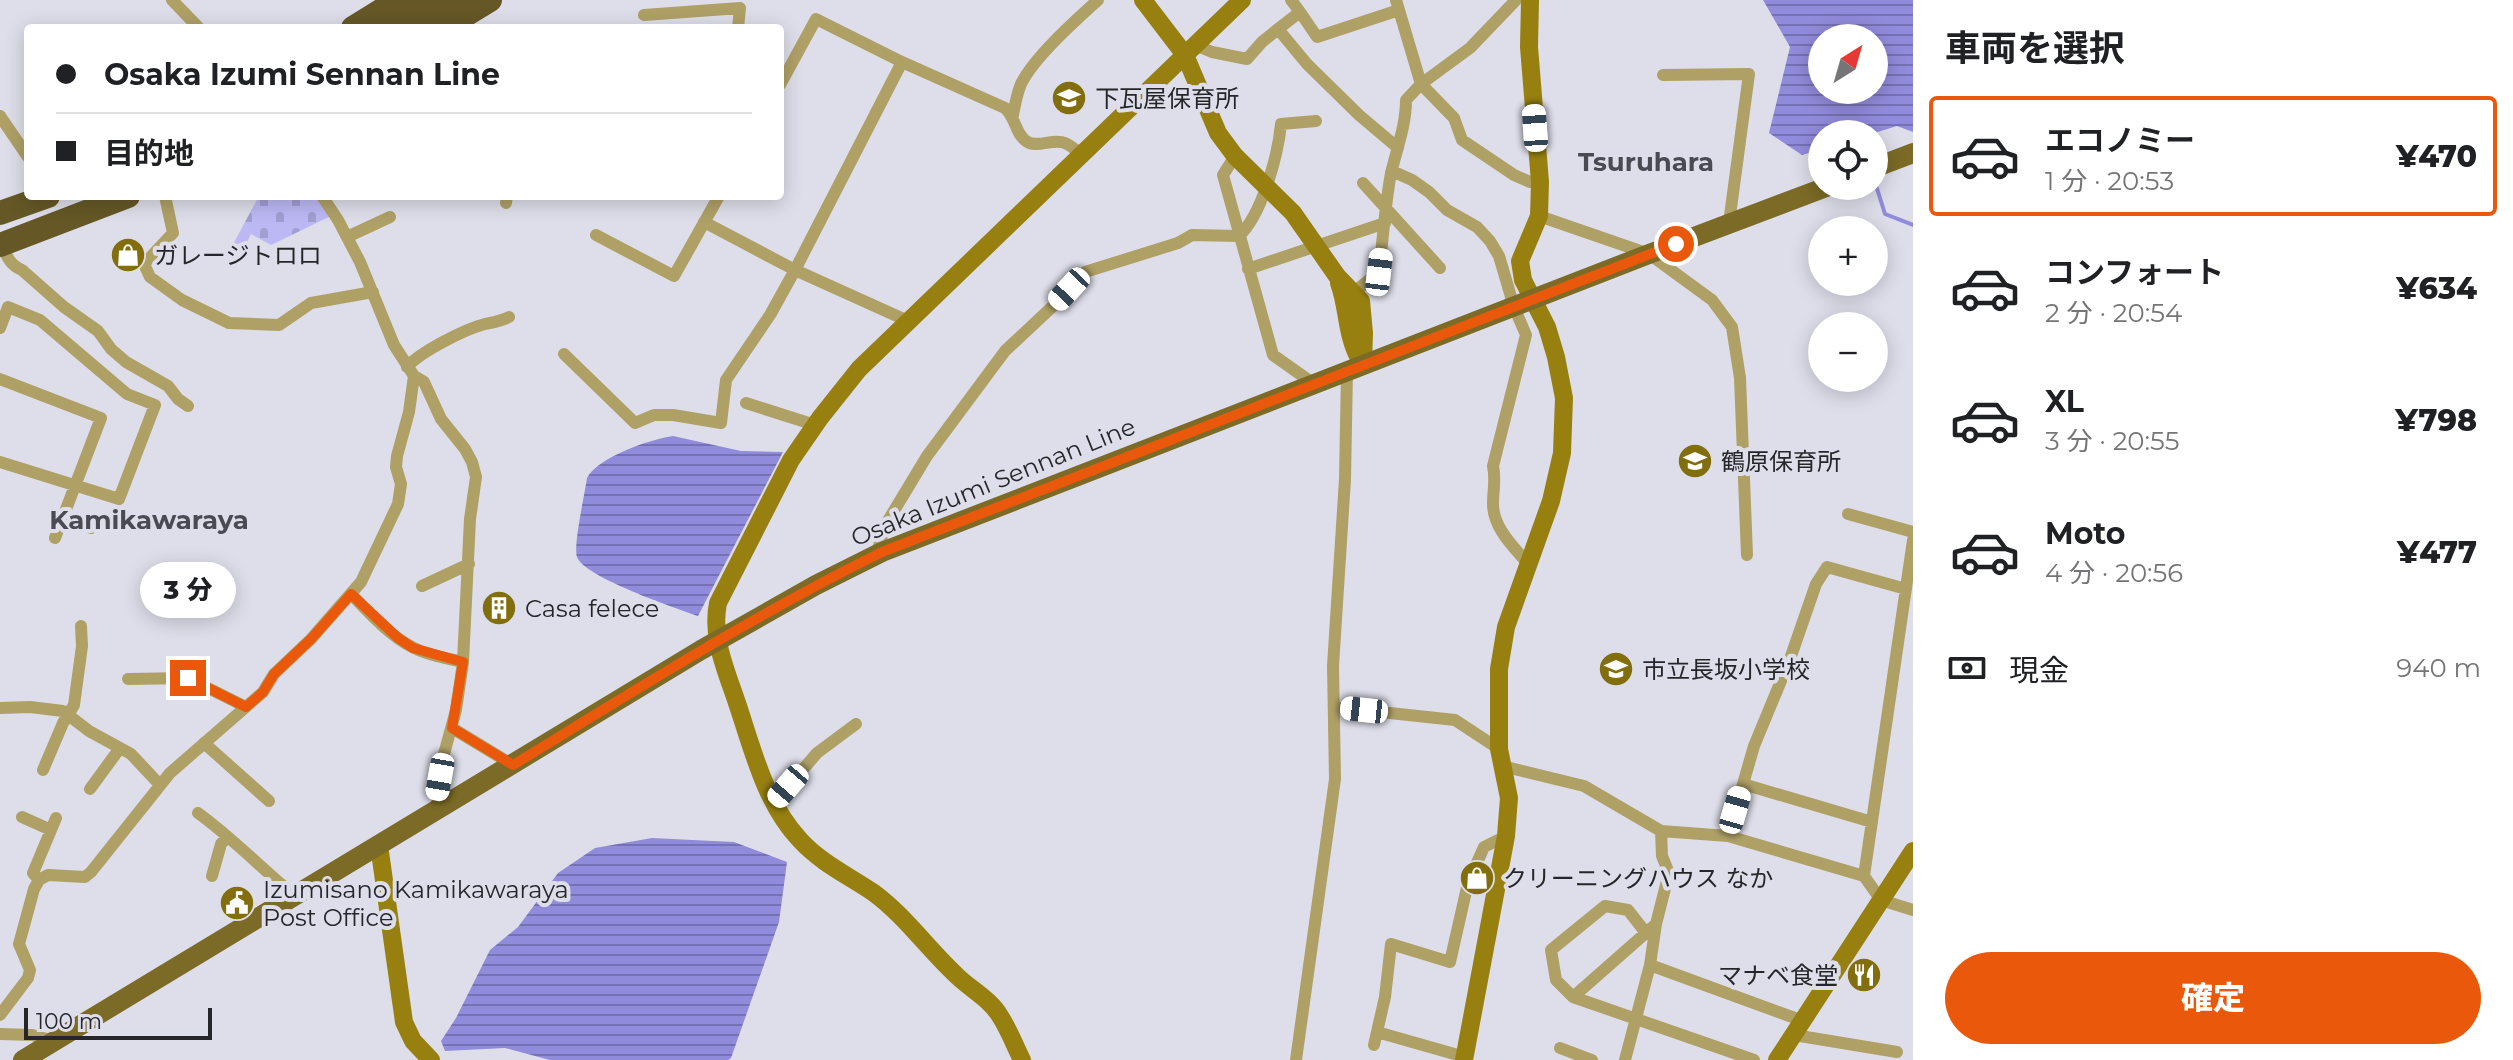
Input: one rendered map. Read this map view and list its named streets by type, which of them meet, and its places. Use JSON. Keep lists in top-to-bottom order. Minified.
{"streets":{"main road":["Osaka Izumi Sennan Line"]},"districts":["Tsuruhara","Kamikawaraya"],"places":{"school or university":["下瓦屋保育所","鶴原保育所","市立長坂小学校"],"shop":["ガレージトロロ","クリーニングハウス なか"],"building":["Casa felece"],"public building":["Izumisano Kamikawaraya Post Office"],"restaurant":["マナベ食堂"]},"scale_bar":"100 m","north":"top right","page":{"heading":"車両を選択","map_buttons":["+","−"],"banner":["Osaka Izumi Sennan Line","目的地"],"list":[{"name":"エコノミー","note":"1 分 · 20:53","value":"¥470"},{"name":"コンフォート","note":"2 分 · 20:54","value":"¥634"},{"name":"XL","note":"3 分 · 20:55","value":"¥798"},{"name":"Moto","note":"4 分 · 20:56","value":"¥477"}],"bubble":"3 分","pay":["現金","940 m"],"buttons":"確定","scale":"100 m"}}
